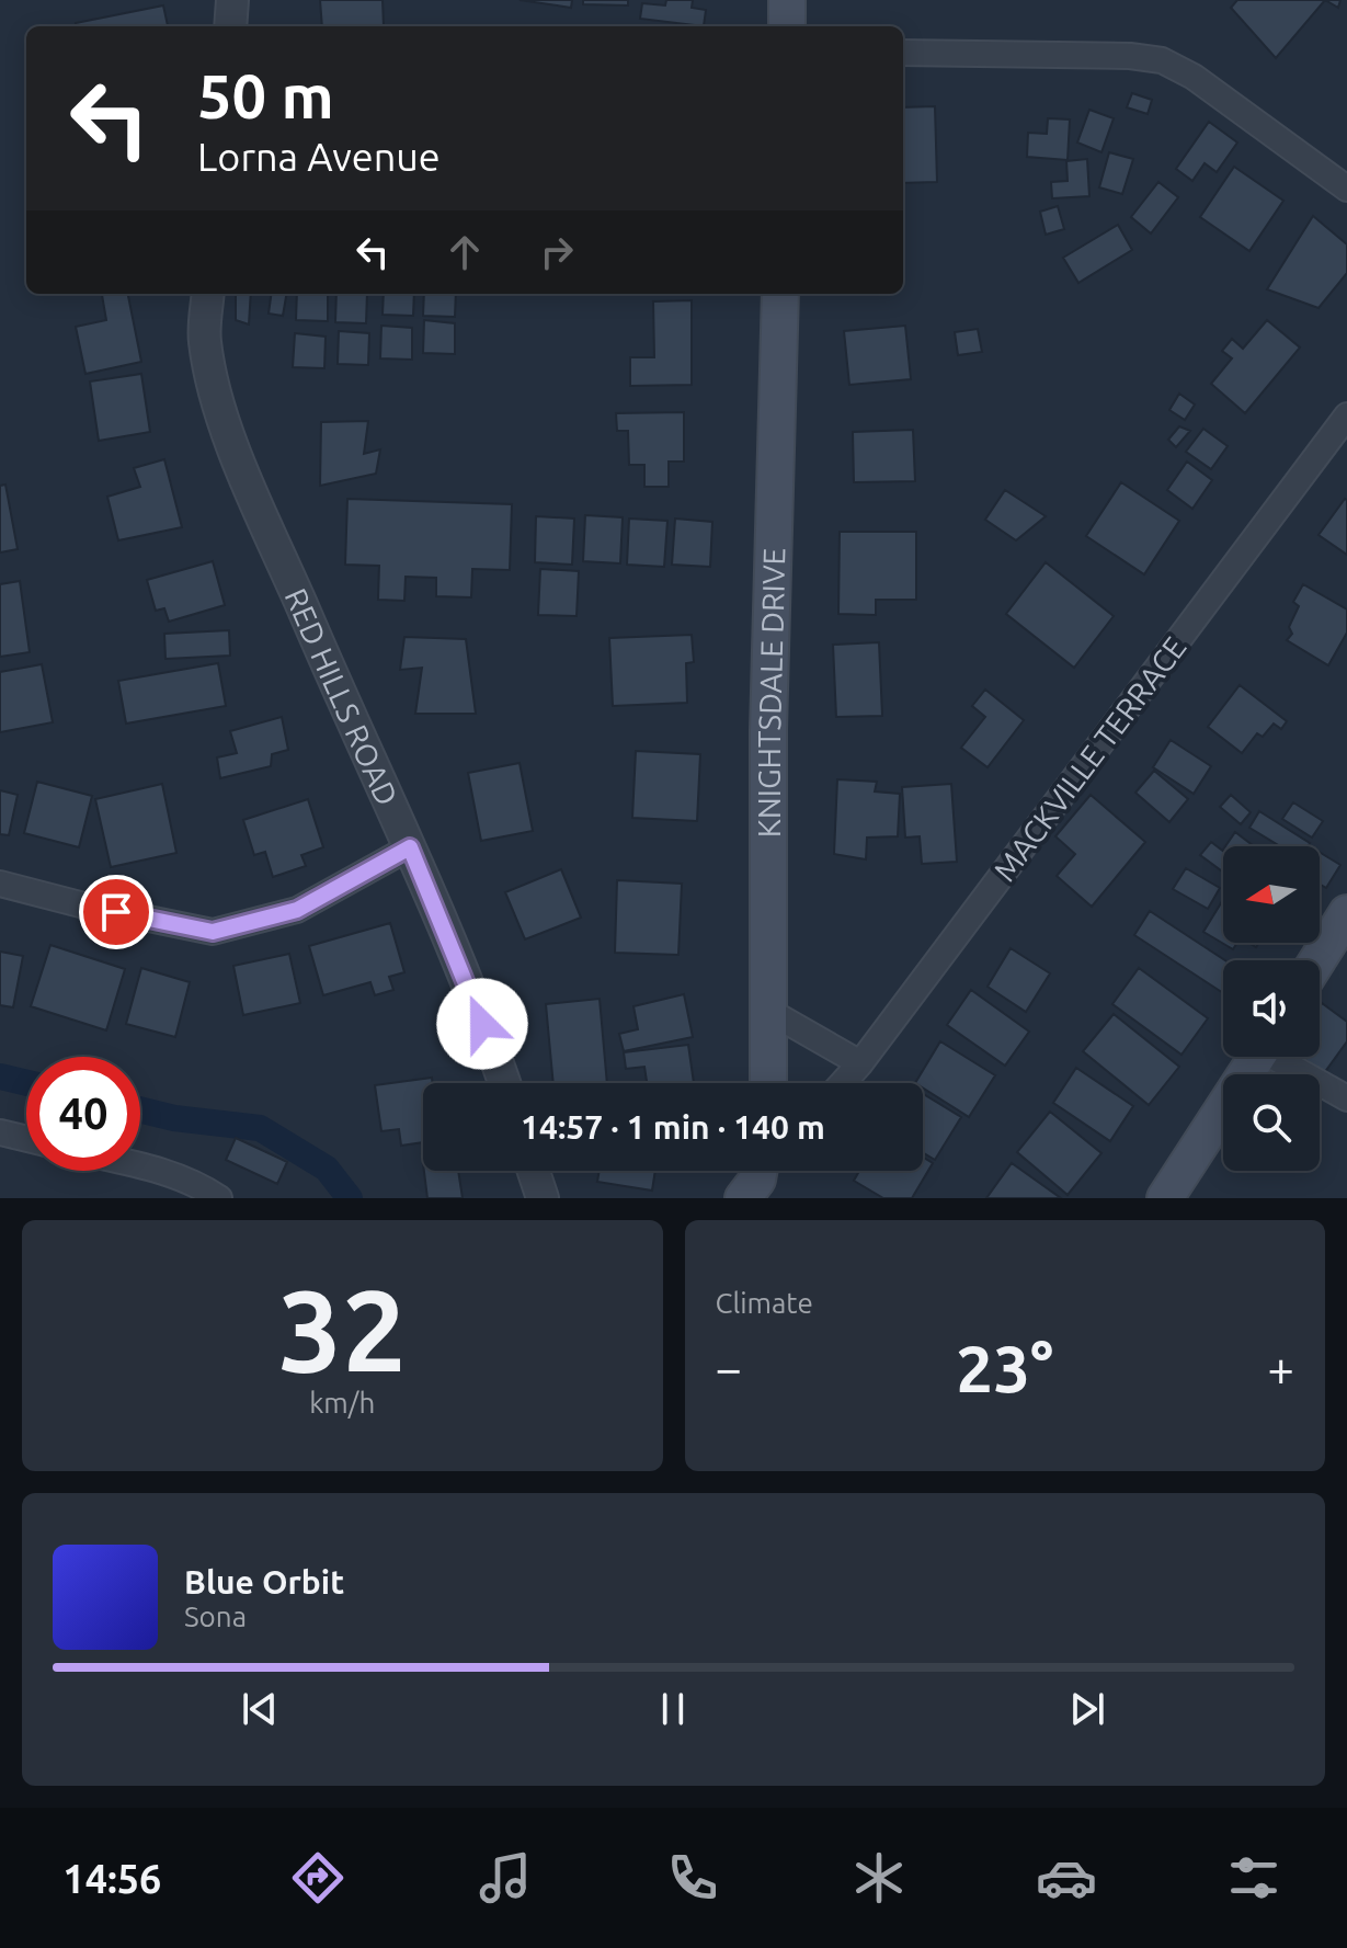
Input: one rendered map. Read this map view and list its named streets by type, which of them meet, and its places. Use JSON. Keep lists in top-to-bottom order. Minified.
{"streets":{"main road":["KNIGHTSDALE DRIVE"],"street":["RED HILLS ROAD","MACKVILLE TERRACE"]},"north":"left","page":{"turn":["50 m","Lorna Avenue"],"limit":"40","trip":"14:57 · 1 min · 140 m","tile":[["32","km/h"],"Climate"],"heat":["−","23°","+"],"song":["Blue Orbit","Sona"],"tabs":"14:56"}}
